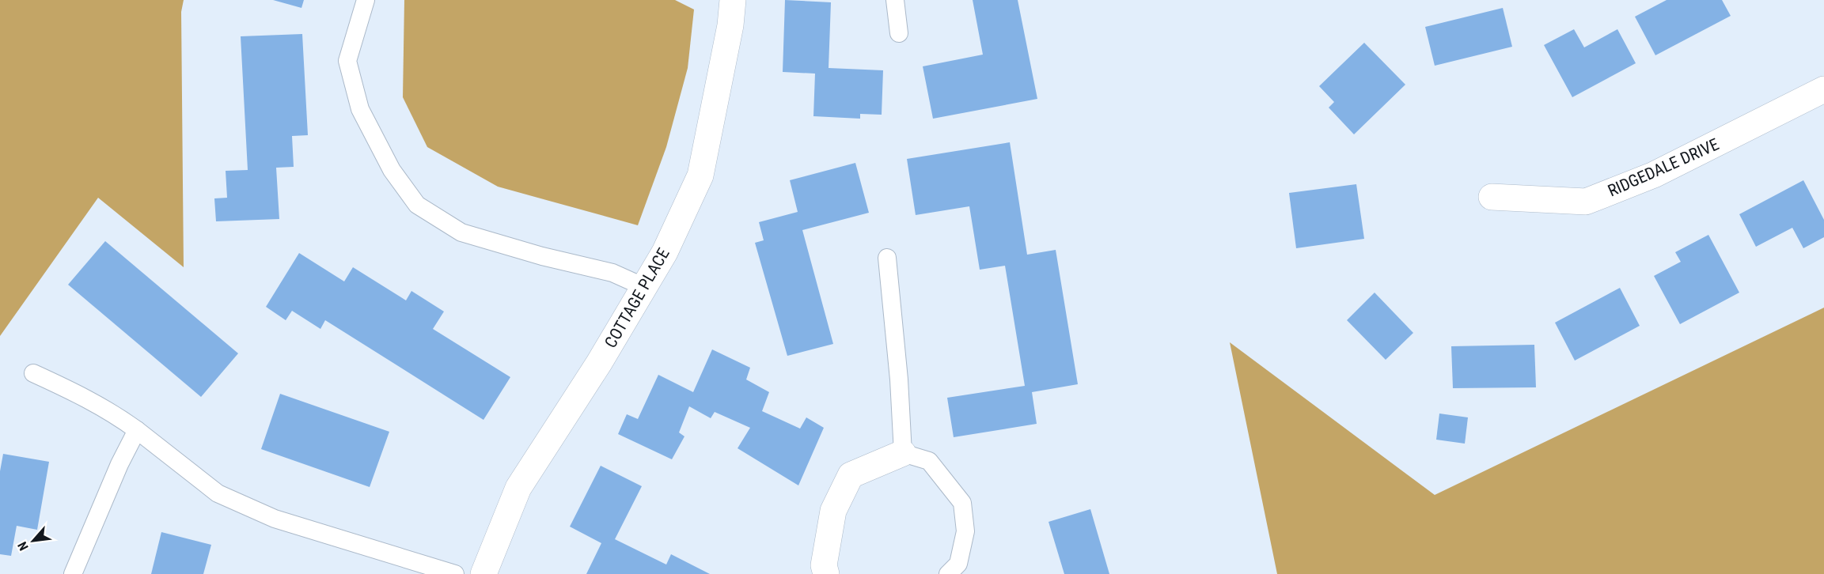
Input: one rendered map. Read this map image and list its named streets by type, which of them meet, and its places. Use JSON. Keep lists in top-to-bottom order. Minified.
{"streets":{"street":["RIDGEDALE DRIVE","COTTAGE PLACE"]},"north":"bottom left"}
